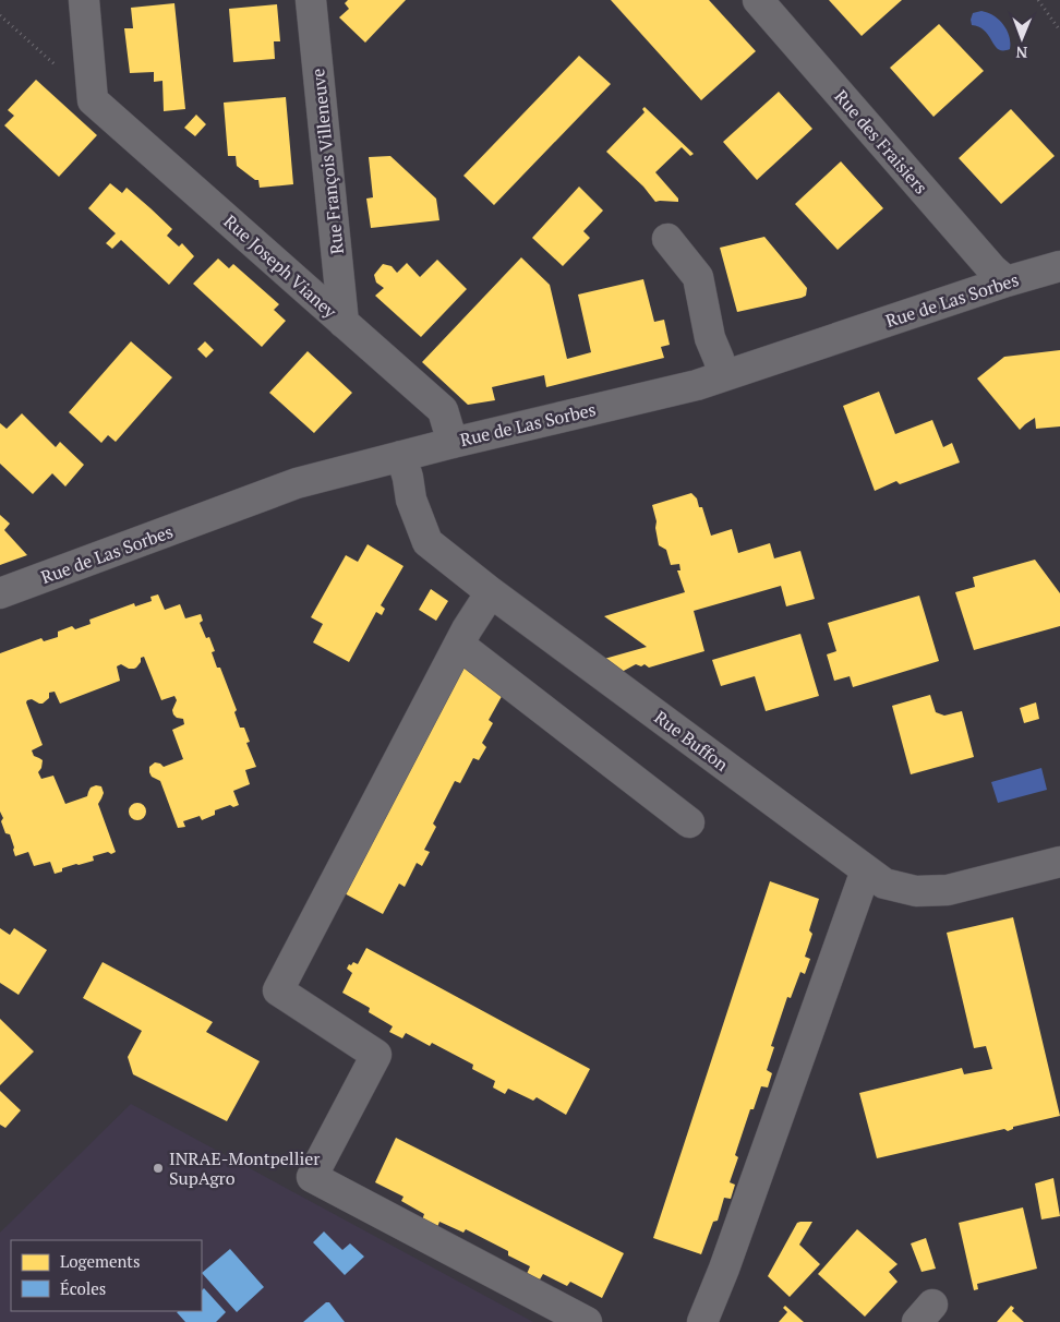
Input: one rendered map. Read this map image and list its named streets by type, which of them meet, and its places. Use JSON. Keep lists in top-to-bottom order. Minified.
{"streets":{"street":["Rue des Fraisiers","Rue François Villeneuve","Rue Joseph Vianey","Rue de Las Sorbes","Rue Buffon"]},"crossings":[["Rue des Fraisiers","Rue de Las Sorbes"],["Rue François Villeneuve","Rue Joseph Vianey"],["Rue Joseph Vianey","Rue de Las Sorbes"],["Rue de Las Sorbes","Rue Buffon"]],"places":["INRAE-Montpellier SupAgro"],"legend":["Logements","Écoles"],"north":"bottom"}
